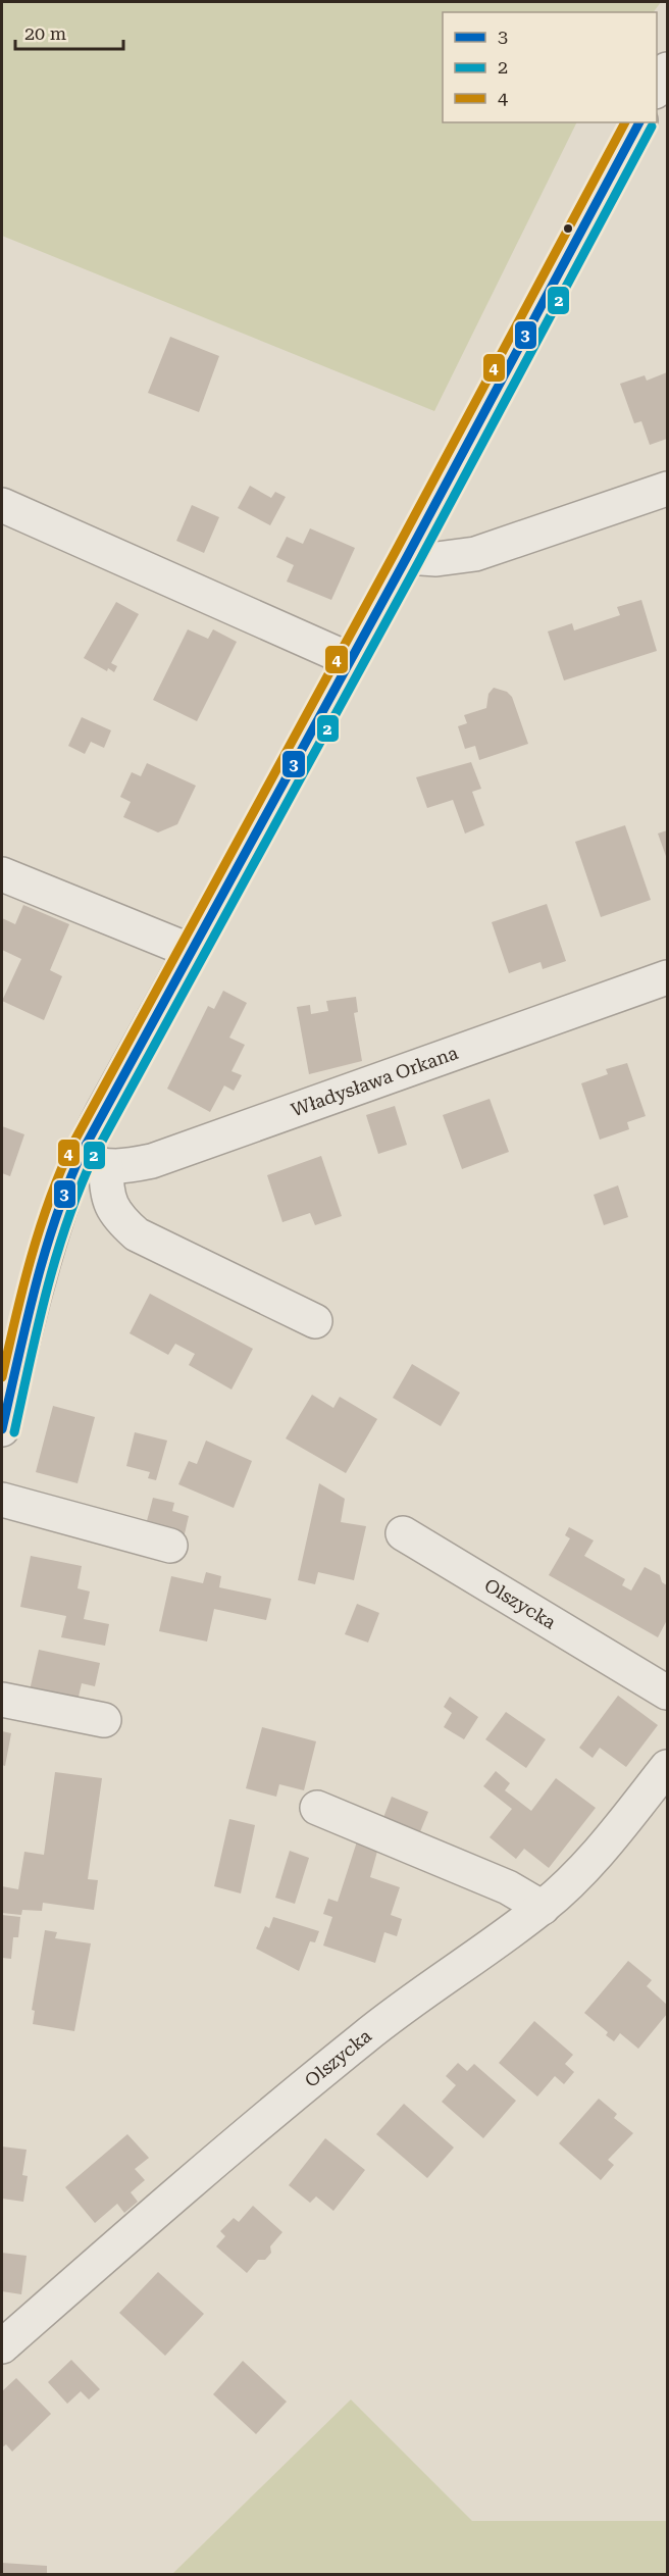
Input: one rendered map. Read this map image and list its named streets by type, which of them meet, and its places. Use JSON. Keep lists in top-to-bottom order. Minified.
{"streets":{"street":["Władysława Orkana","Olszycka"]},"lines":["transit line 3","transit line 4","transit line 2"],"legend":["3","2","4"],"scale_bar":"20 m"}
